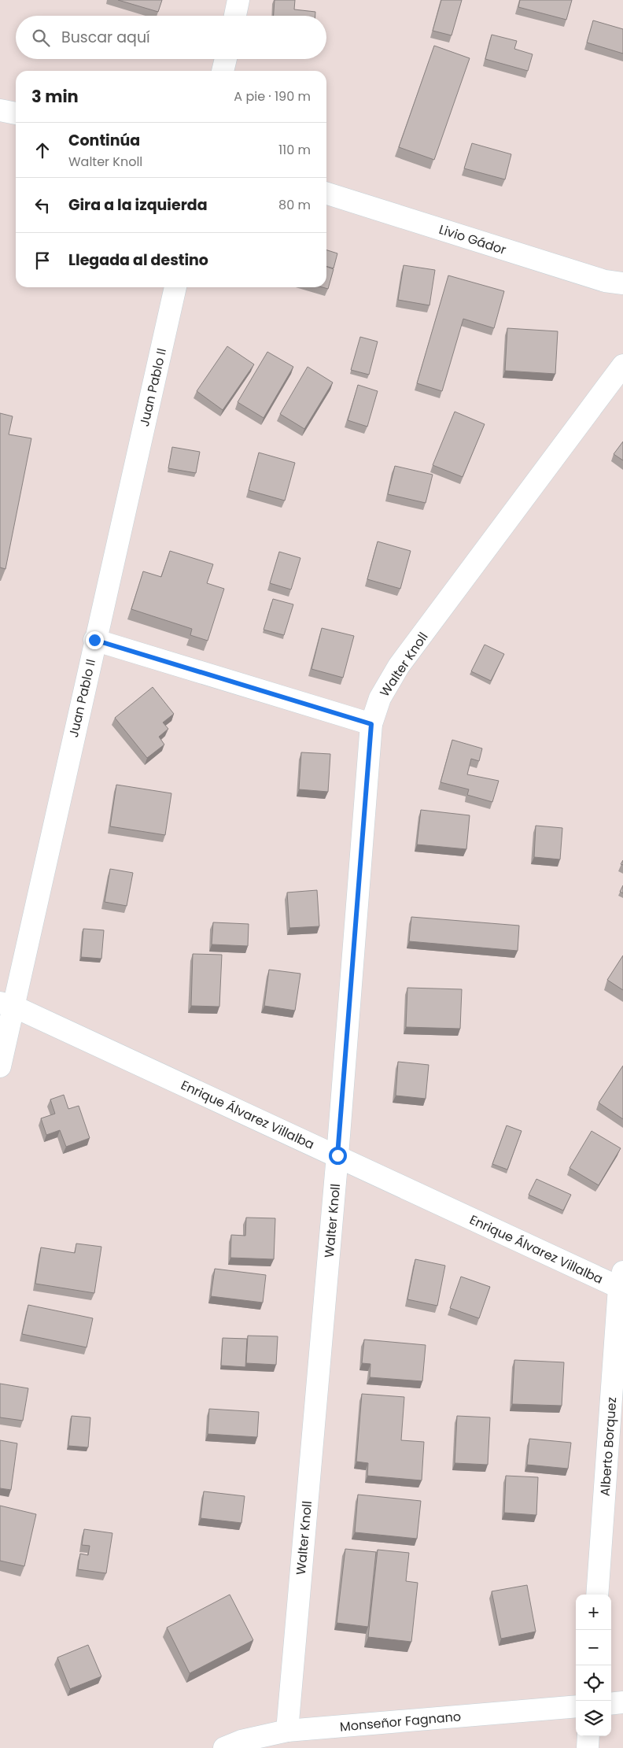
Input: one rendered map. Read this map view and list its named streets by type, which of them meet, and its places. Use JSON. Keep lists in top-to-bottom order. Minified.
{"streets":{"street":["Livio Gádor","Juan Pablo II","Walter Knoll","Enrique Álvarez Villalba","Alberto Borquez","Monseñor Fagnano"]},"crossings":[["Juan Pablo II","Enrique Álvarez Villalba"],["Walter Knoll","Enrique Álvarez Villalba"],["Walter Knoll","Monseñor Fagnano"],["Enrique Álvarez Villalba","Alberto Borquez"]],"page":{"search":"Buscar aquí","heading":["3 min","A pie · 190 m"],"list":[["Continúa","Walter Knoll","110 m"],["Gira a la izquierda","80 m"],"Llegada al destino"],"map_buttons":["+","−"]}}
